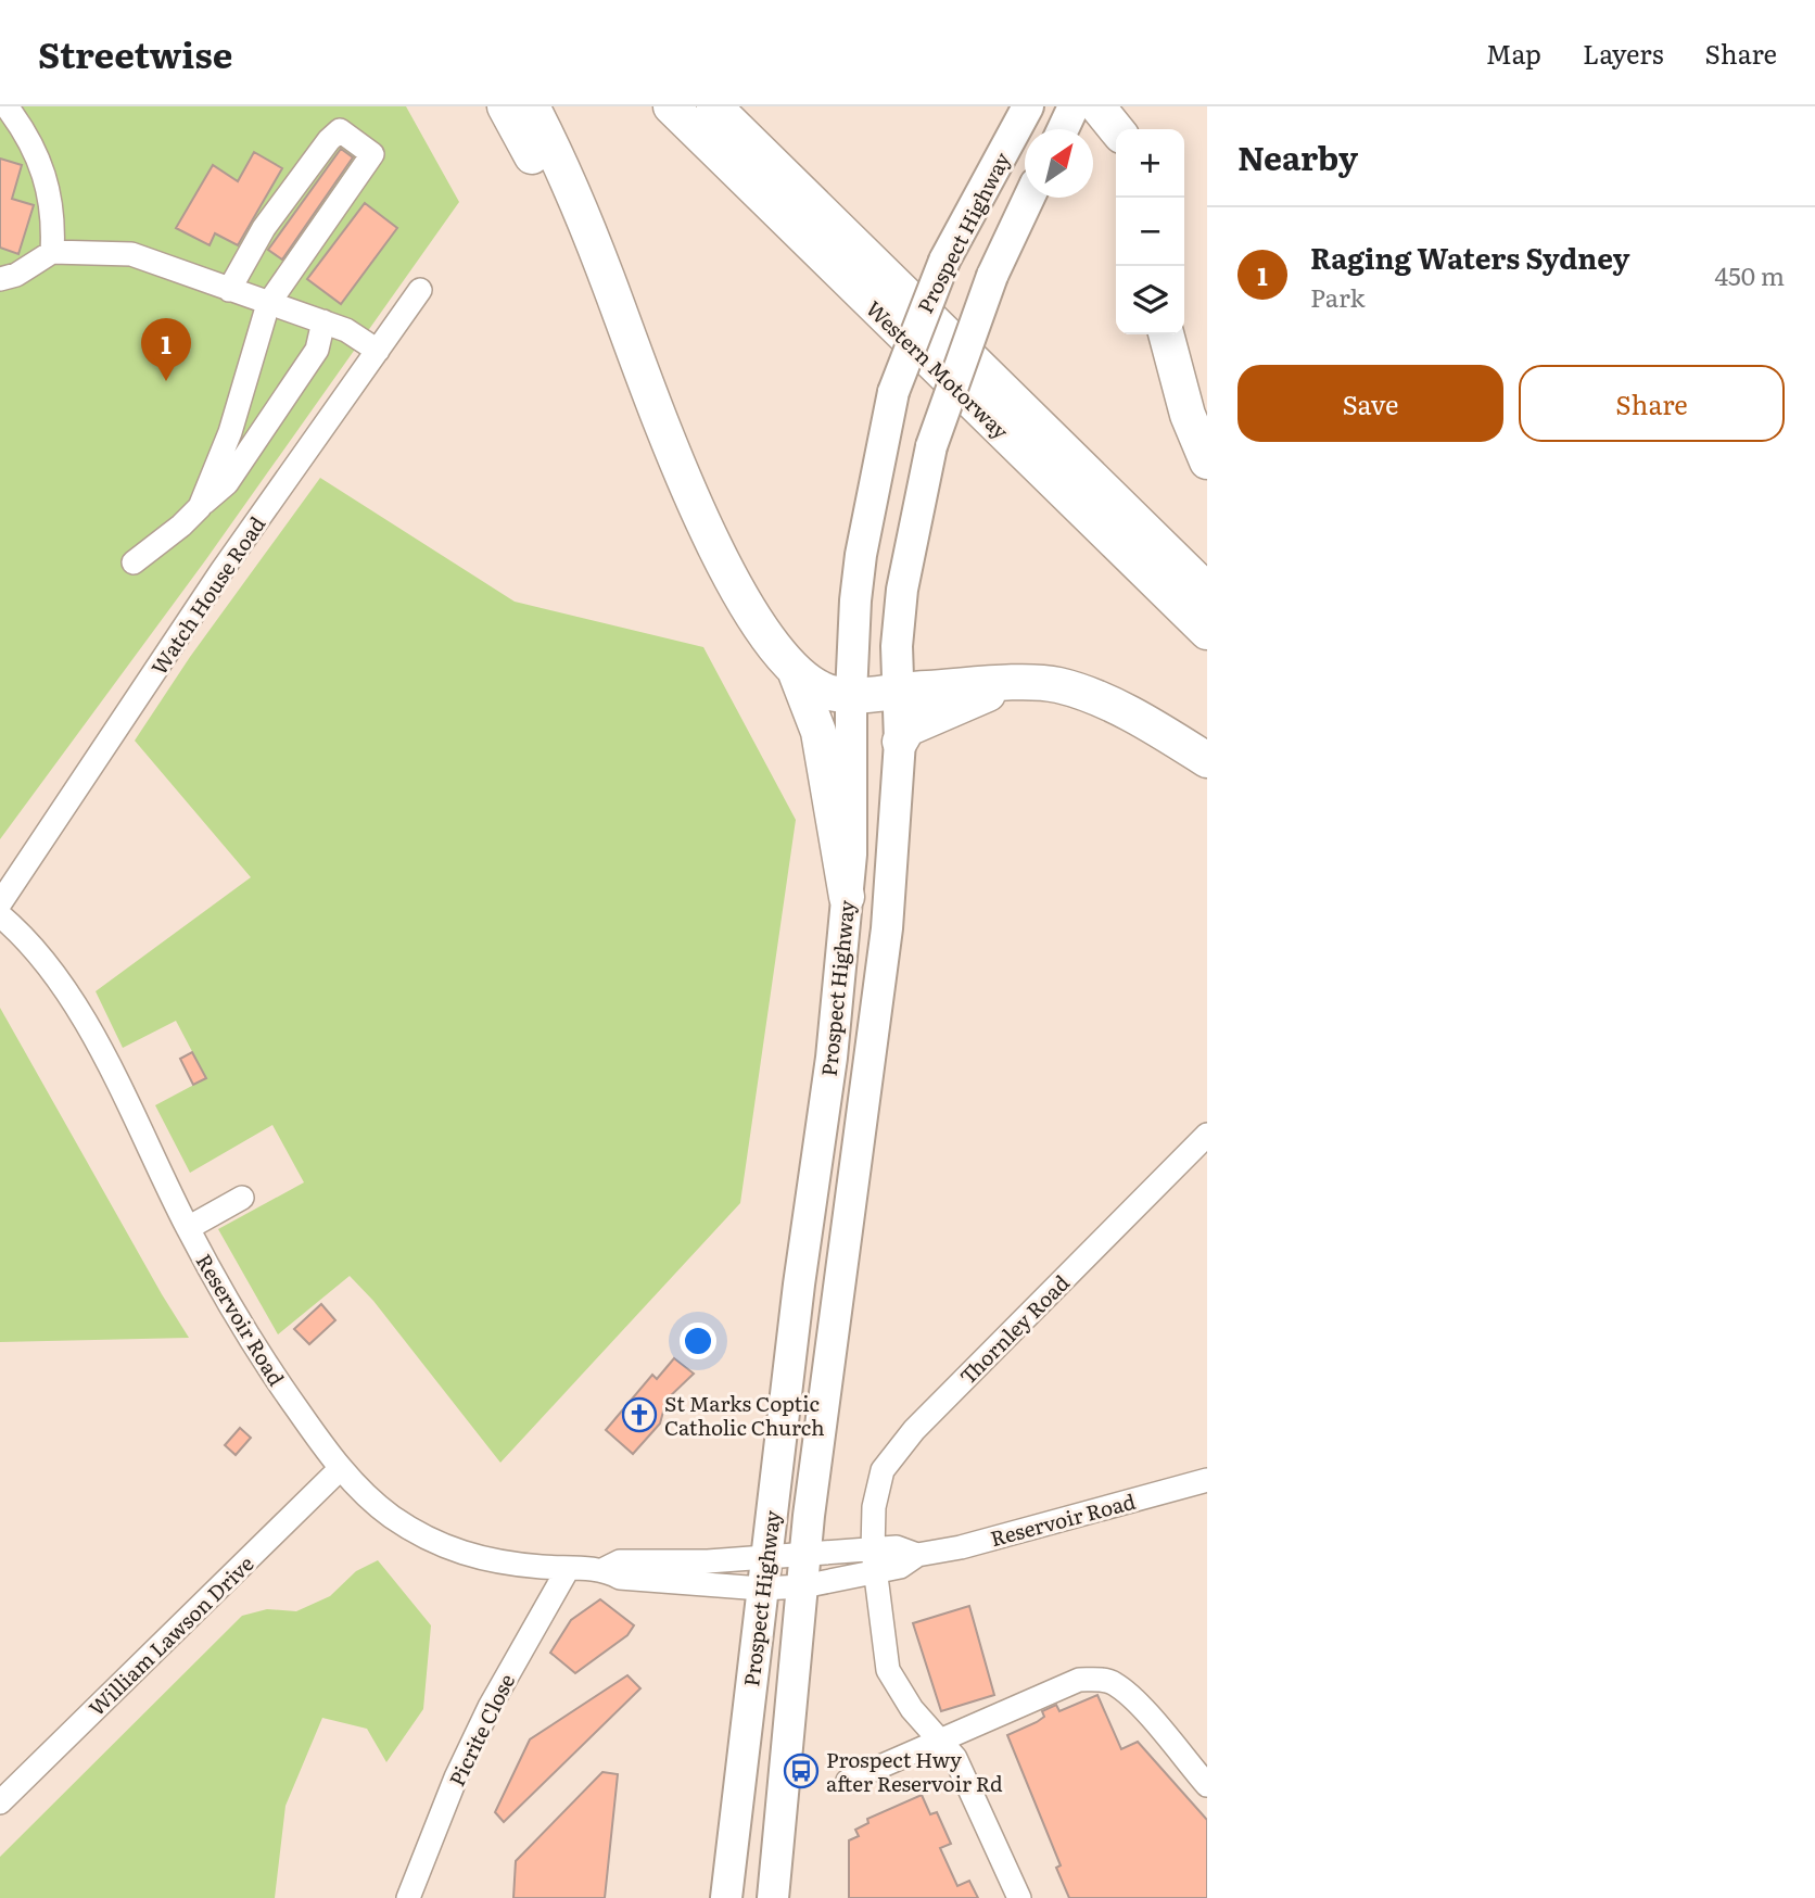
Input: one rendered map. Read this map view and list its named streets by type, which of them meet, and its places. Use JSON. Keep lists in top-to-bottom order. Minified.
{"streets":{"highway":["Western Motorway"],"main road":["Prospect Highway"],"street":["Watch House Road","Reservoir Road","Thornley Road","William Lawson Drive","Picrite Close"]},"crossings":[["Prospect Highway","Reservoir Road"],["Reservoir Road","Thornley Road"],["Reservoir Road","William Lawson Drive"],["Reservoir Road","Picrite Close"]],"places":{"church":["St Marks Coptic Catholic Church"],"bus stop":["Prospect Hwy after Reservoir Rd"]},"north":"top right","page":{"header":"Streetwise","nav":["Map","Layers","Share"],"heading":"Nearby","map_buttons":["+","−"],"list":[{"mark":"1","name":"Raging Waters Sydney","note":"Park","value":"450 m"}],"pins":"1","buttons":["Save","Share"]}}
